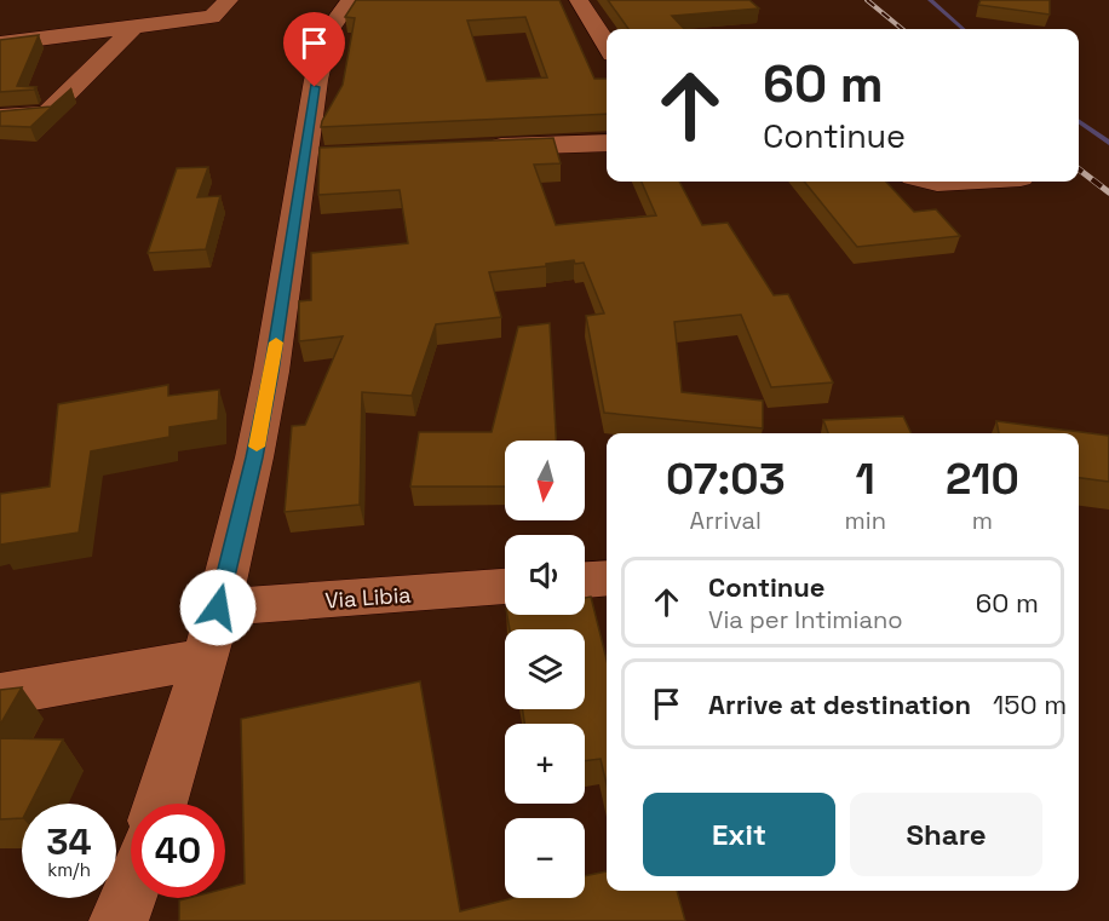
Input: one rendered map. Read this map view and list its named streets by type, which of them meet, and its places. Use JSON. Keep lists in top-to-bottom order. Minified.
{"streets":{"street":["Via Libia"]},"north":"bottom","page":{"turn":["60 m","Continue"],"eta":["07:03","Arrival","1","min","210","m"],"map_buttons":["+","−"],"list":[{"name":"Continue","note":"Via per Intimiano","value":"60 m"},{"name":"Arrive at destination","value":"150 m"}],"buttons":["Exit","Share"],"speed":"34 km/h","limit":"40"}}
